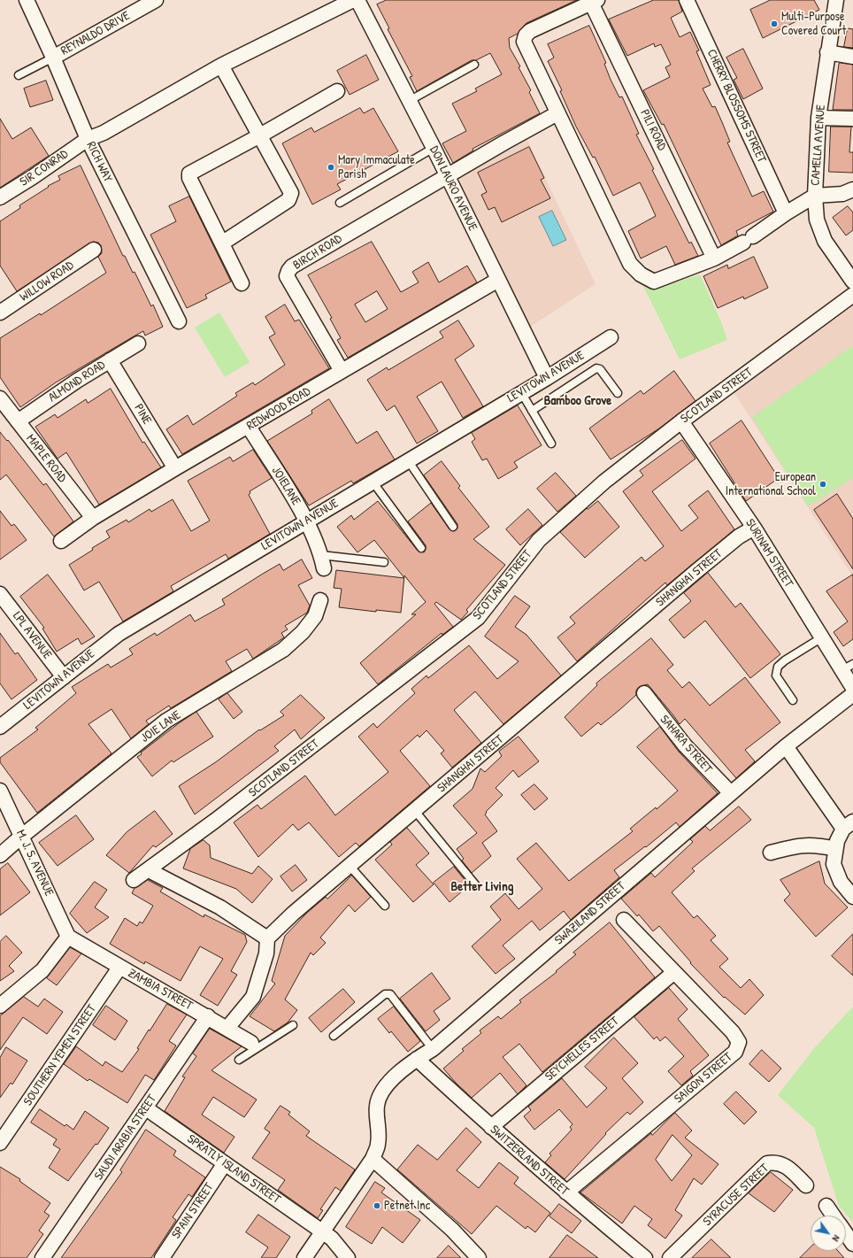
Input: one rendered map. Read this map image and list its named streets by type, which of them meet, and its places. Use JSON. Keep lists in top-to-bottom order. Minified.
{"streets":{"street":["REYNALDO DRIVE","CHERRY BLOSSOMS STREET","PILI ROAD","CAMELLA AVENUE","RICH WAY","SIR CONRAD","DON LAURO AVENUE","BIRCH ROAD","WILLOW ROAD","LEVITOWN AVENUE","ALMOND ROAD","SCOTLAND STREET","REDWOOD ROAD","PINE","MAPLE ROAD","JOIELANE","SURINAM STREET","SHANGHAI STREET","LPL AVENUE","JOIE LANE","SAHARA STREET","M. J. S. AVENUE","SWAZILAND STREET","ZAMBIA STREET","SEYCHELLES STREET","SOUTHERN YEMEN STREET","SAIGON STREET","SAUDI ARABIA STREET","SWITZERLAND STREET","SPRATLY ISLAND STREET","SYRACUSE STREET","SPAIN STREET"]},"crossings":[["REYNALDO DRIVE","RICH WAY"],["RICH WAY","SIR CONRAD"],["DON LAURO AVENUE","BIRCH ROAD"],["DON LAURO AVENUE","LEVITOWN AVENUE"],["DON LAURO AVENUE","REDWOOD ROAD"],["BIRCH ROAD","REDWOOD ROAD"],["LEVITOWN AVENUE","JOIELANE"],["LEVITOWN AVENUE","LPL AVENUE"],["ALMOND ROAD","PINE"],["ALMOND ROAD","MAPLE ROAD"],["SCOTLAND STREET","SURINAM STREET"],["REDWOOD ROAD","PINE"],["REDWOOD ROAD","MAPLE ROAD"],["REDWOOD ROAD","JOIELANE"],["SURINAM STREET","SHANGHAI STREET"],["JOIE LANE","M. J. S. AVENUE"],["SAHARA STREET","SWAZILAND STREET"],["M. J. S. AVENUE","ZAMBIA STREET"],["SWAZILAND STREET","SWITZERLAND STREET"],["SWAZILAND STREET","SPRATLY ISLAND STREET"],["ZAMBIA STREET","SOUTHERN YEMEN STREET"],["ZAMBIA STREET","SAUDI ARABIA STREET"],["SEYCHELLES STREET","SAIGON STREET"],["SEYCHELLES STREET","SWITZERLAND STREET"],["SAIGON STREET","SWITZERLAND STREET"],["SAUDI ARABIA STREET","SPRATLY ISLAND STREET"],["SPRATLY ISLAND STREET","SPAIN STREET"]],"districts":["Bamboo Grove","Better Living"],"places":["Multi-Purpose Covered Court","Mary Immaculate Parish","European International School","Petnet Inc"],"north":"bottom right"}
